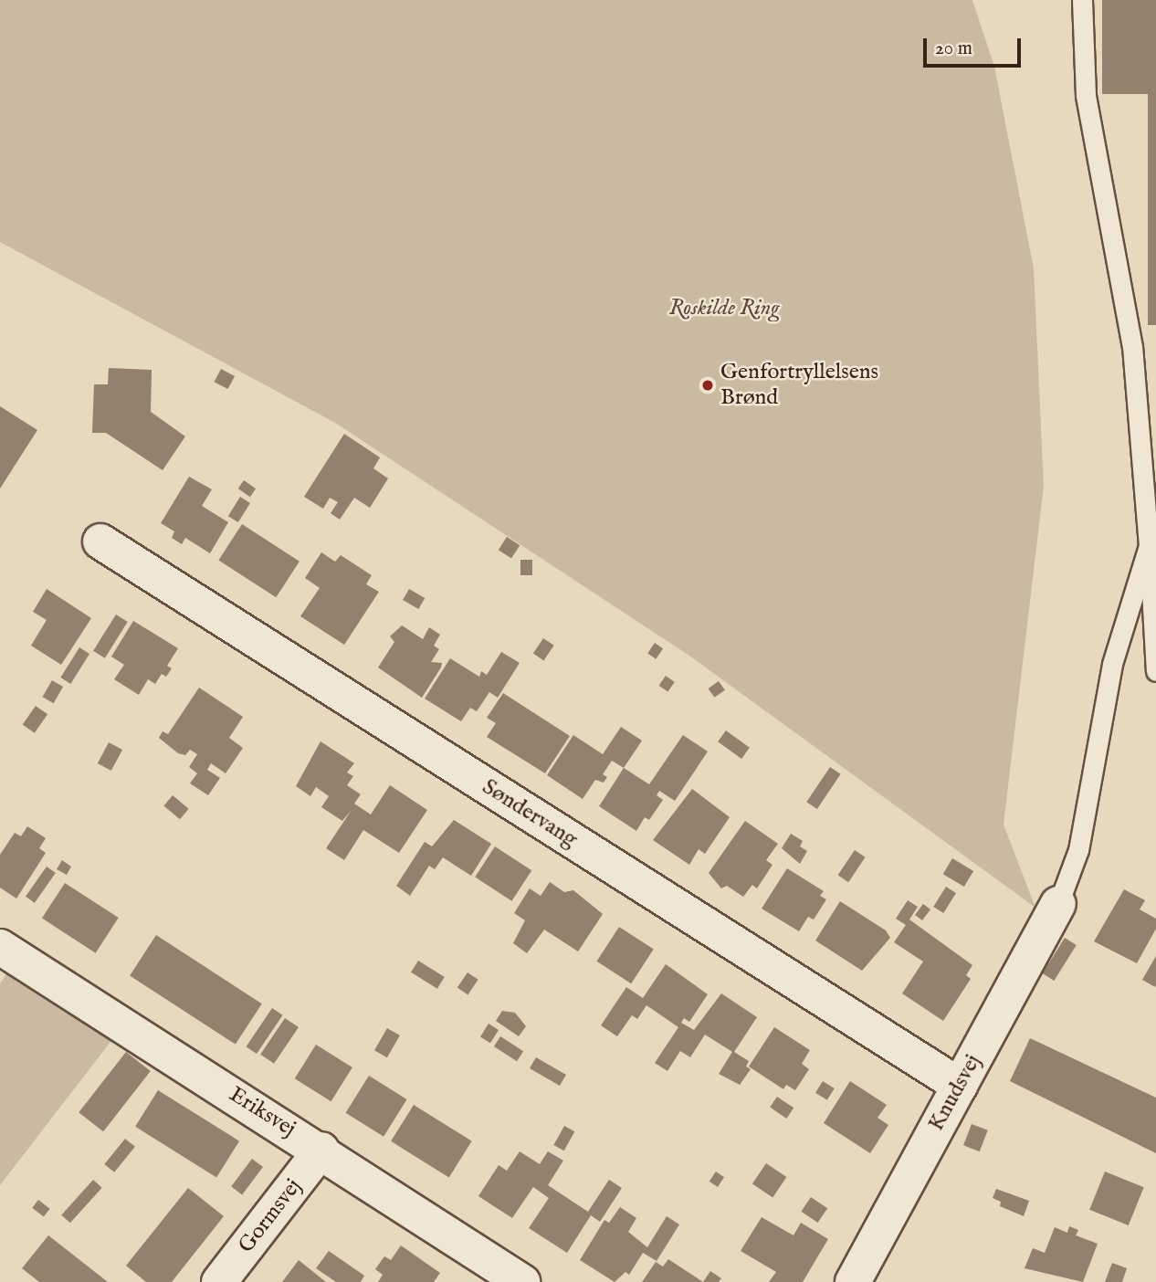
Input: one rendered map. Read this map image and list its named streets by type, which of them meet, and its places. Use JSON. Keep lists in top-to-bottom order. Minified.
{"streets":{"street":["Søndervang","Knudsvej","Eriksvej","Gormsvej"]},"crossings":[["Søndervang","Knudsvej"],["Eriksvej","Gormsvej"]],"parks":["Roskilde Ring"],"places":["Genfortryllelsens Brønd"],"scale_bar":"20 m"}
